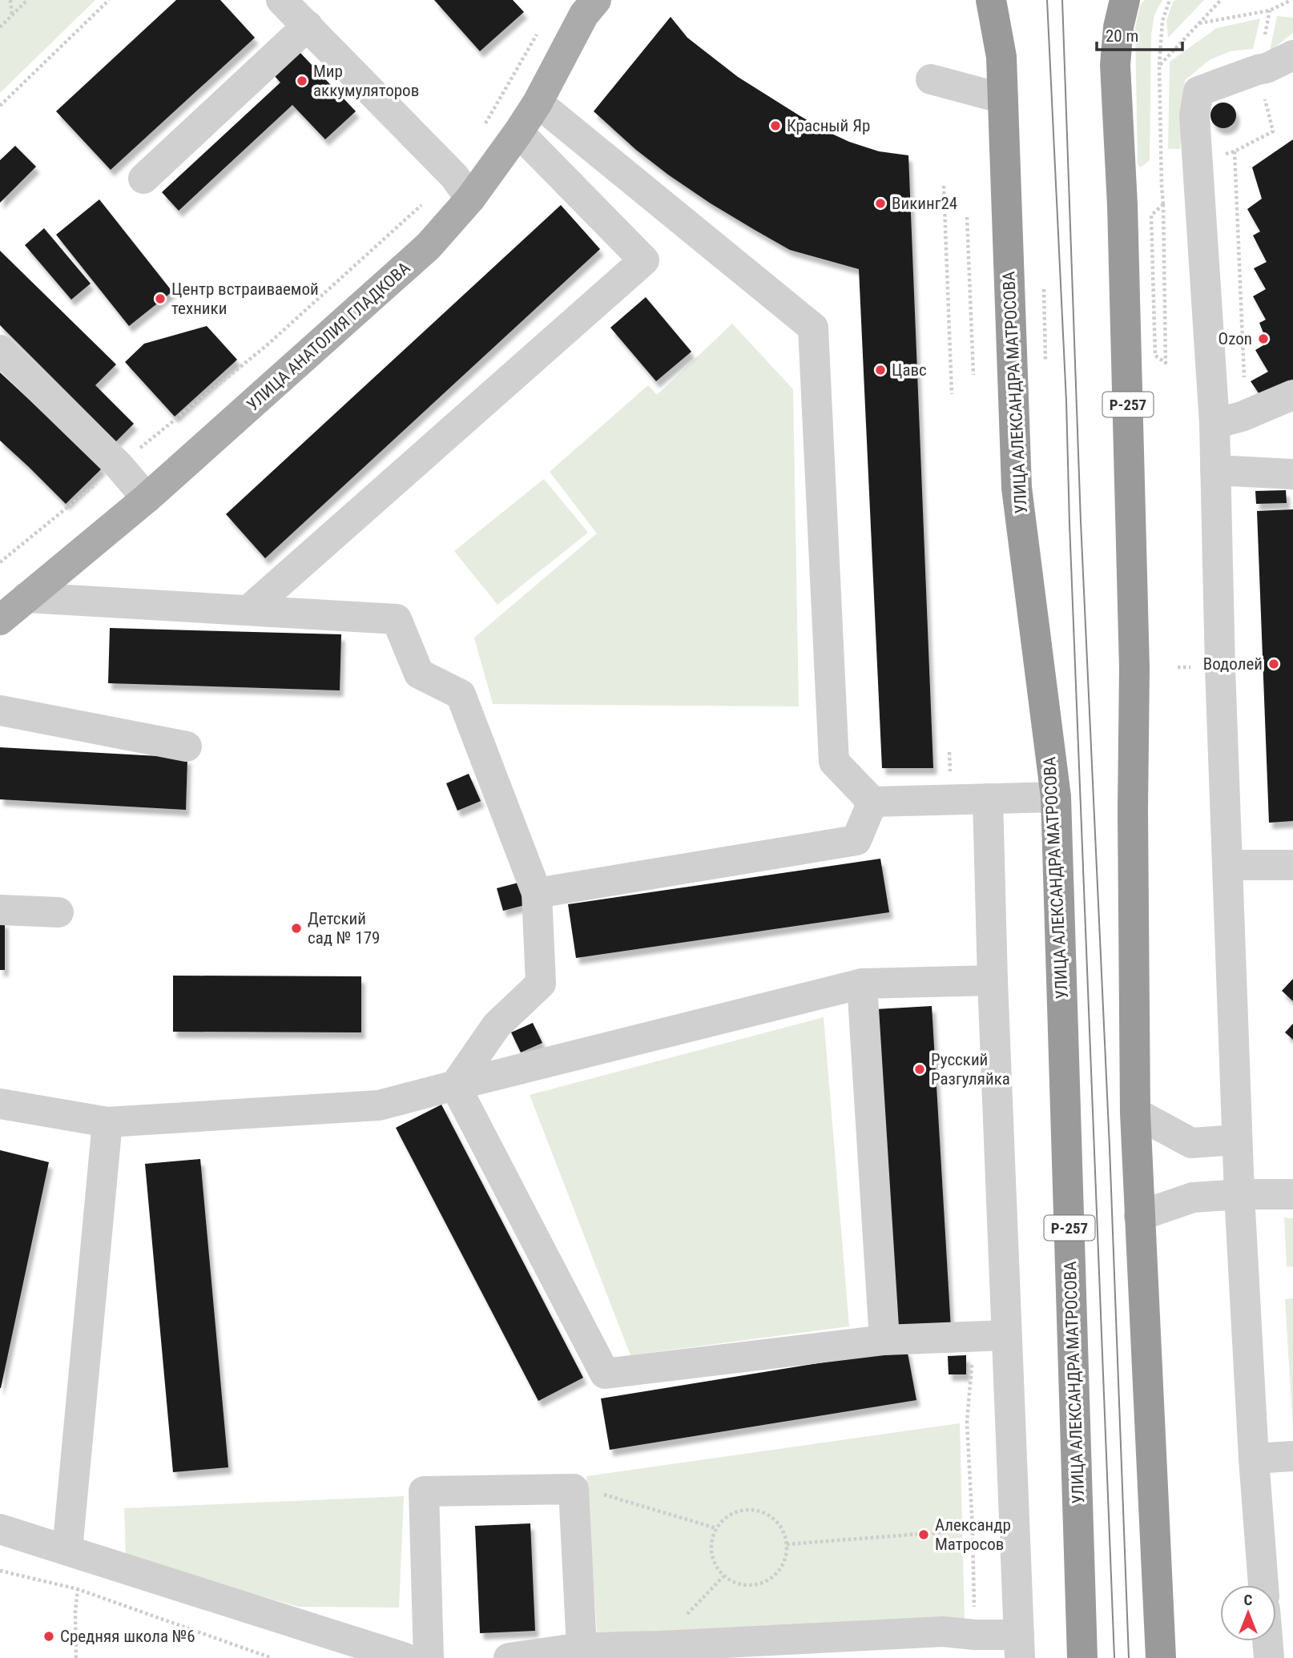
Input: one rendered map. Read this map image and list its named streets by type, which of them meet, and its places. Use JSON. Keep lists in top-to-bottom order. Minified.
{"streets":{"highway":["УЛИЦА АЛЕКСАНДРА МАТРОСОВА","Р-257"],"main road":["УЛИЦА АНАТОЛИЯ ГЛАДКОВА"]},"places":["Мир аккумуляторов","Красный Яр","Викинг24","Центр встраиваемой техники","Ozon","Цавс","Водолей","Детский сад № 179","Русский Разгуляйка","Александр Матросов","Средняя школа №6"],"scale_bar":"20 m","north":"top"}
